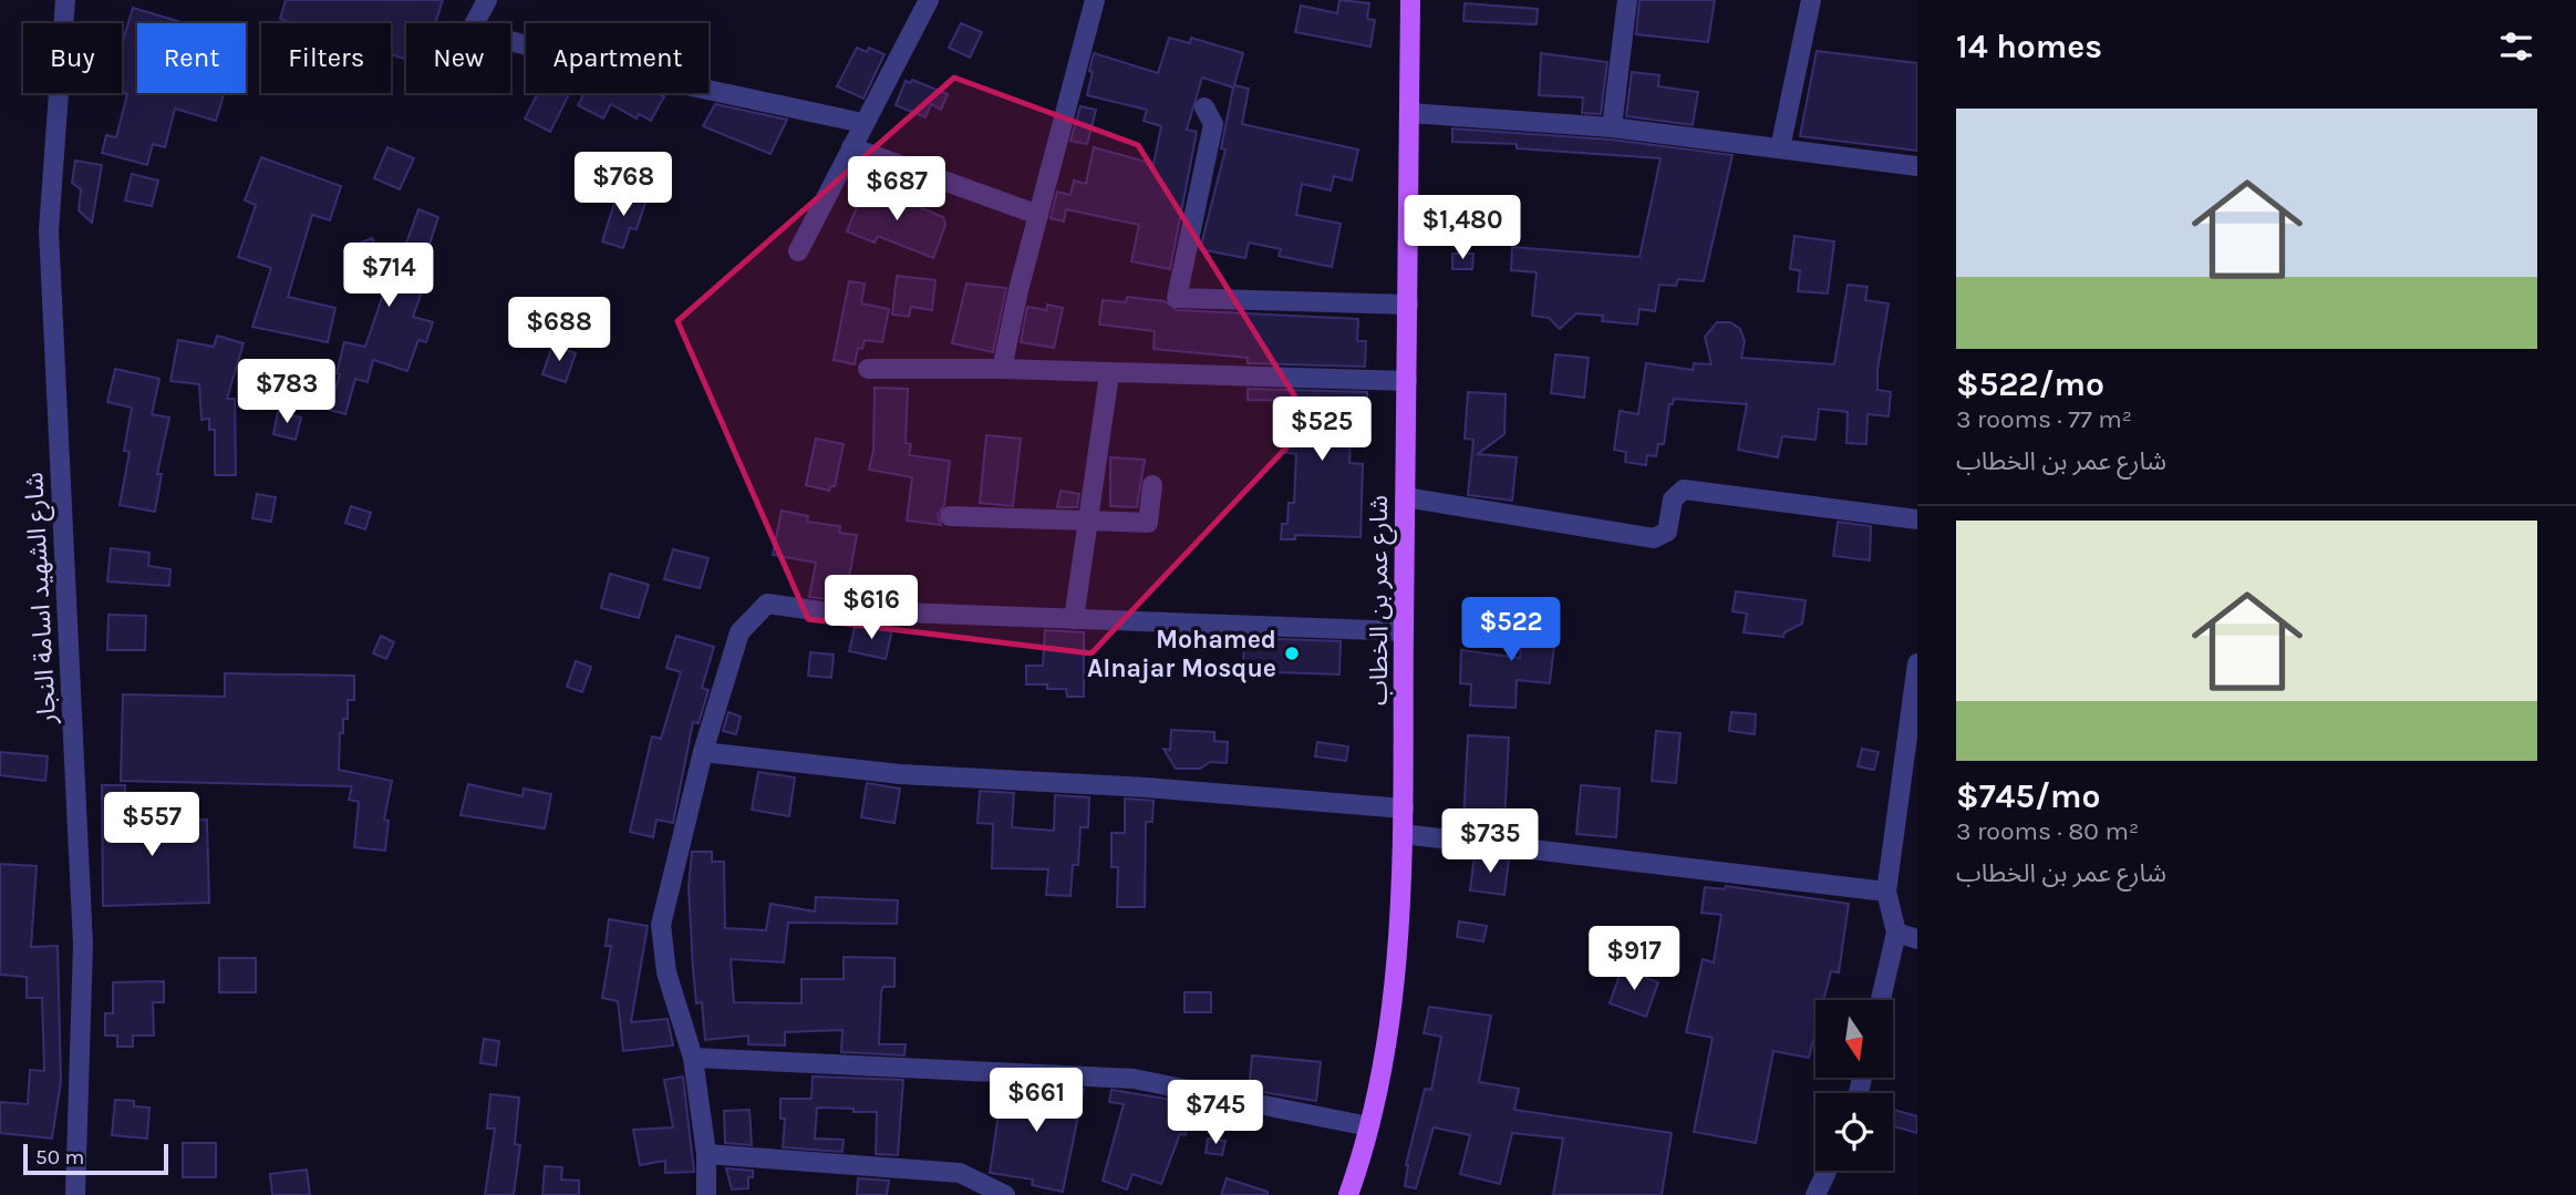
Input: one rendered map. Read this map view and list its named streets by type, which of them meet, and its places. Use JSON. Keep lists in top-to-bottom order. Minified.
{"streets":{"main road":["شارع عمر بن الخطاب"],"street":["شارع الشهيد اسامة النجار"]},"places":["Mohamed Alnajar Mosque"],"scale_bar":"50 m","north":"bottom","page":{"heading":"14 homes","chip":["Buy","Rent","Filters","New","Apartment"],"list":[{"name":"$522/mo","note":"3 rooms · 77 m² · شارع عمر بن الخطاب"},{"name":"$745/mo","note":"3 rooms · 80 m² · شارع عمر بن الخطاب"}],"price":["$768","$687","$1,480","$714","$688","$783","$525","$616","$522","$557","$735","$917","$661","$745"],"scale":"50 m"}}
